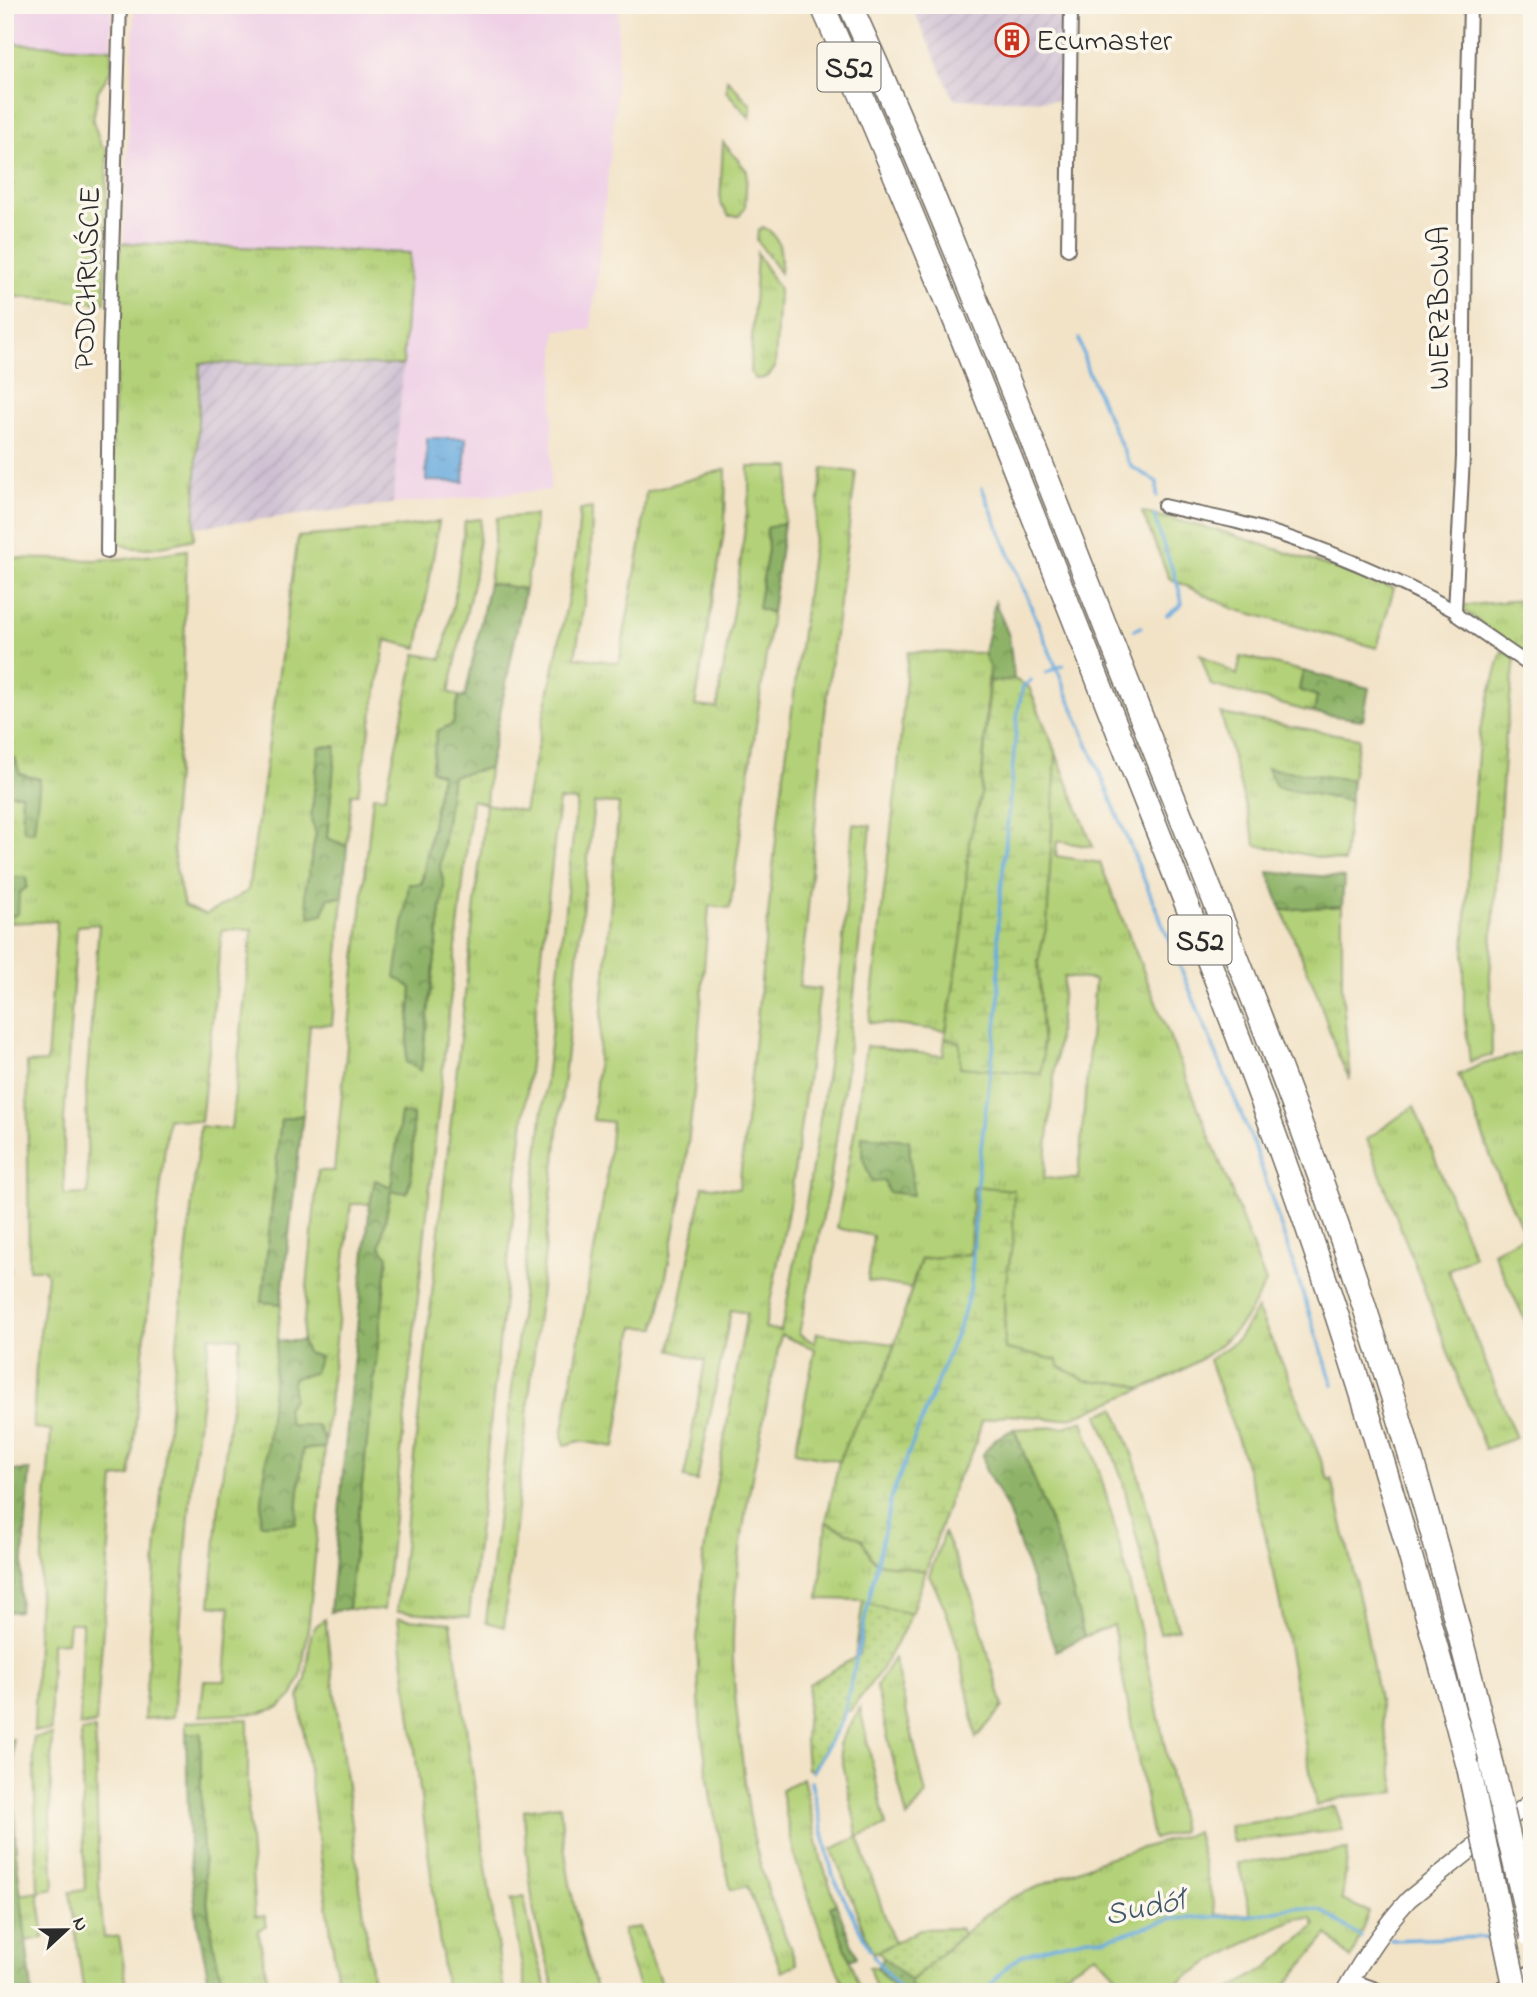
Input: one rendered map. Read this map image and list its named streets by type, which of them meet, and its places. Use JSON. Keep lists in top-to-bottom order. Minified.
{"streets":{"highway":["S52"],"street":["PODCHRUŚCIE","WIERZBOWA"]},"water":["Sudół"],"places":{"building":["Ecumaster"]},"north":"right"}
